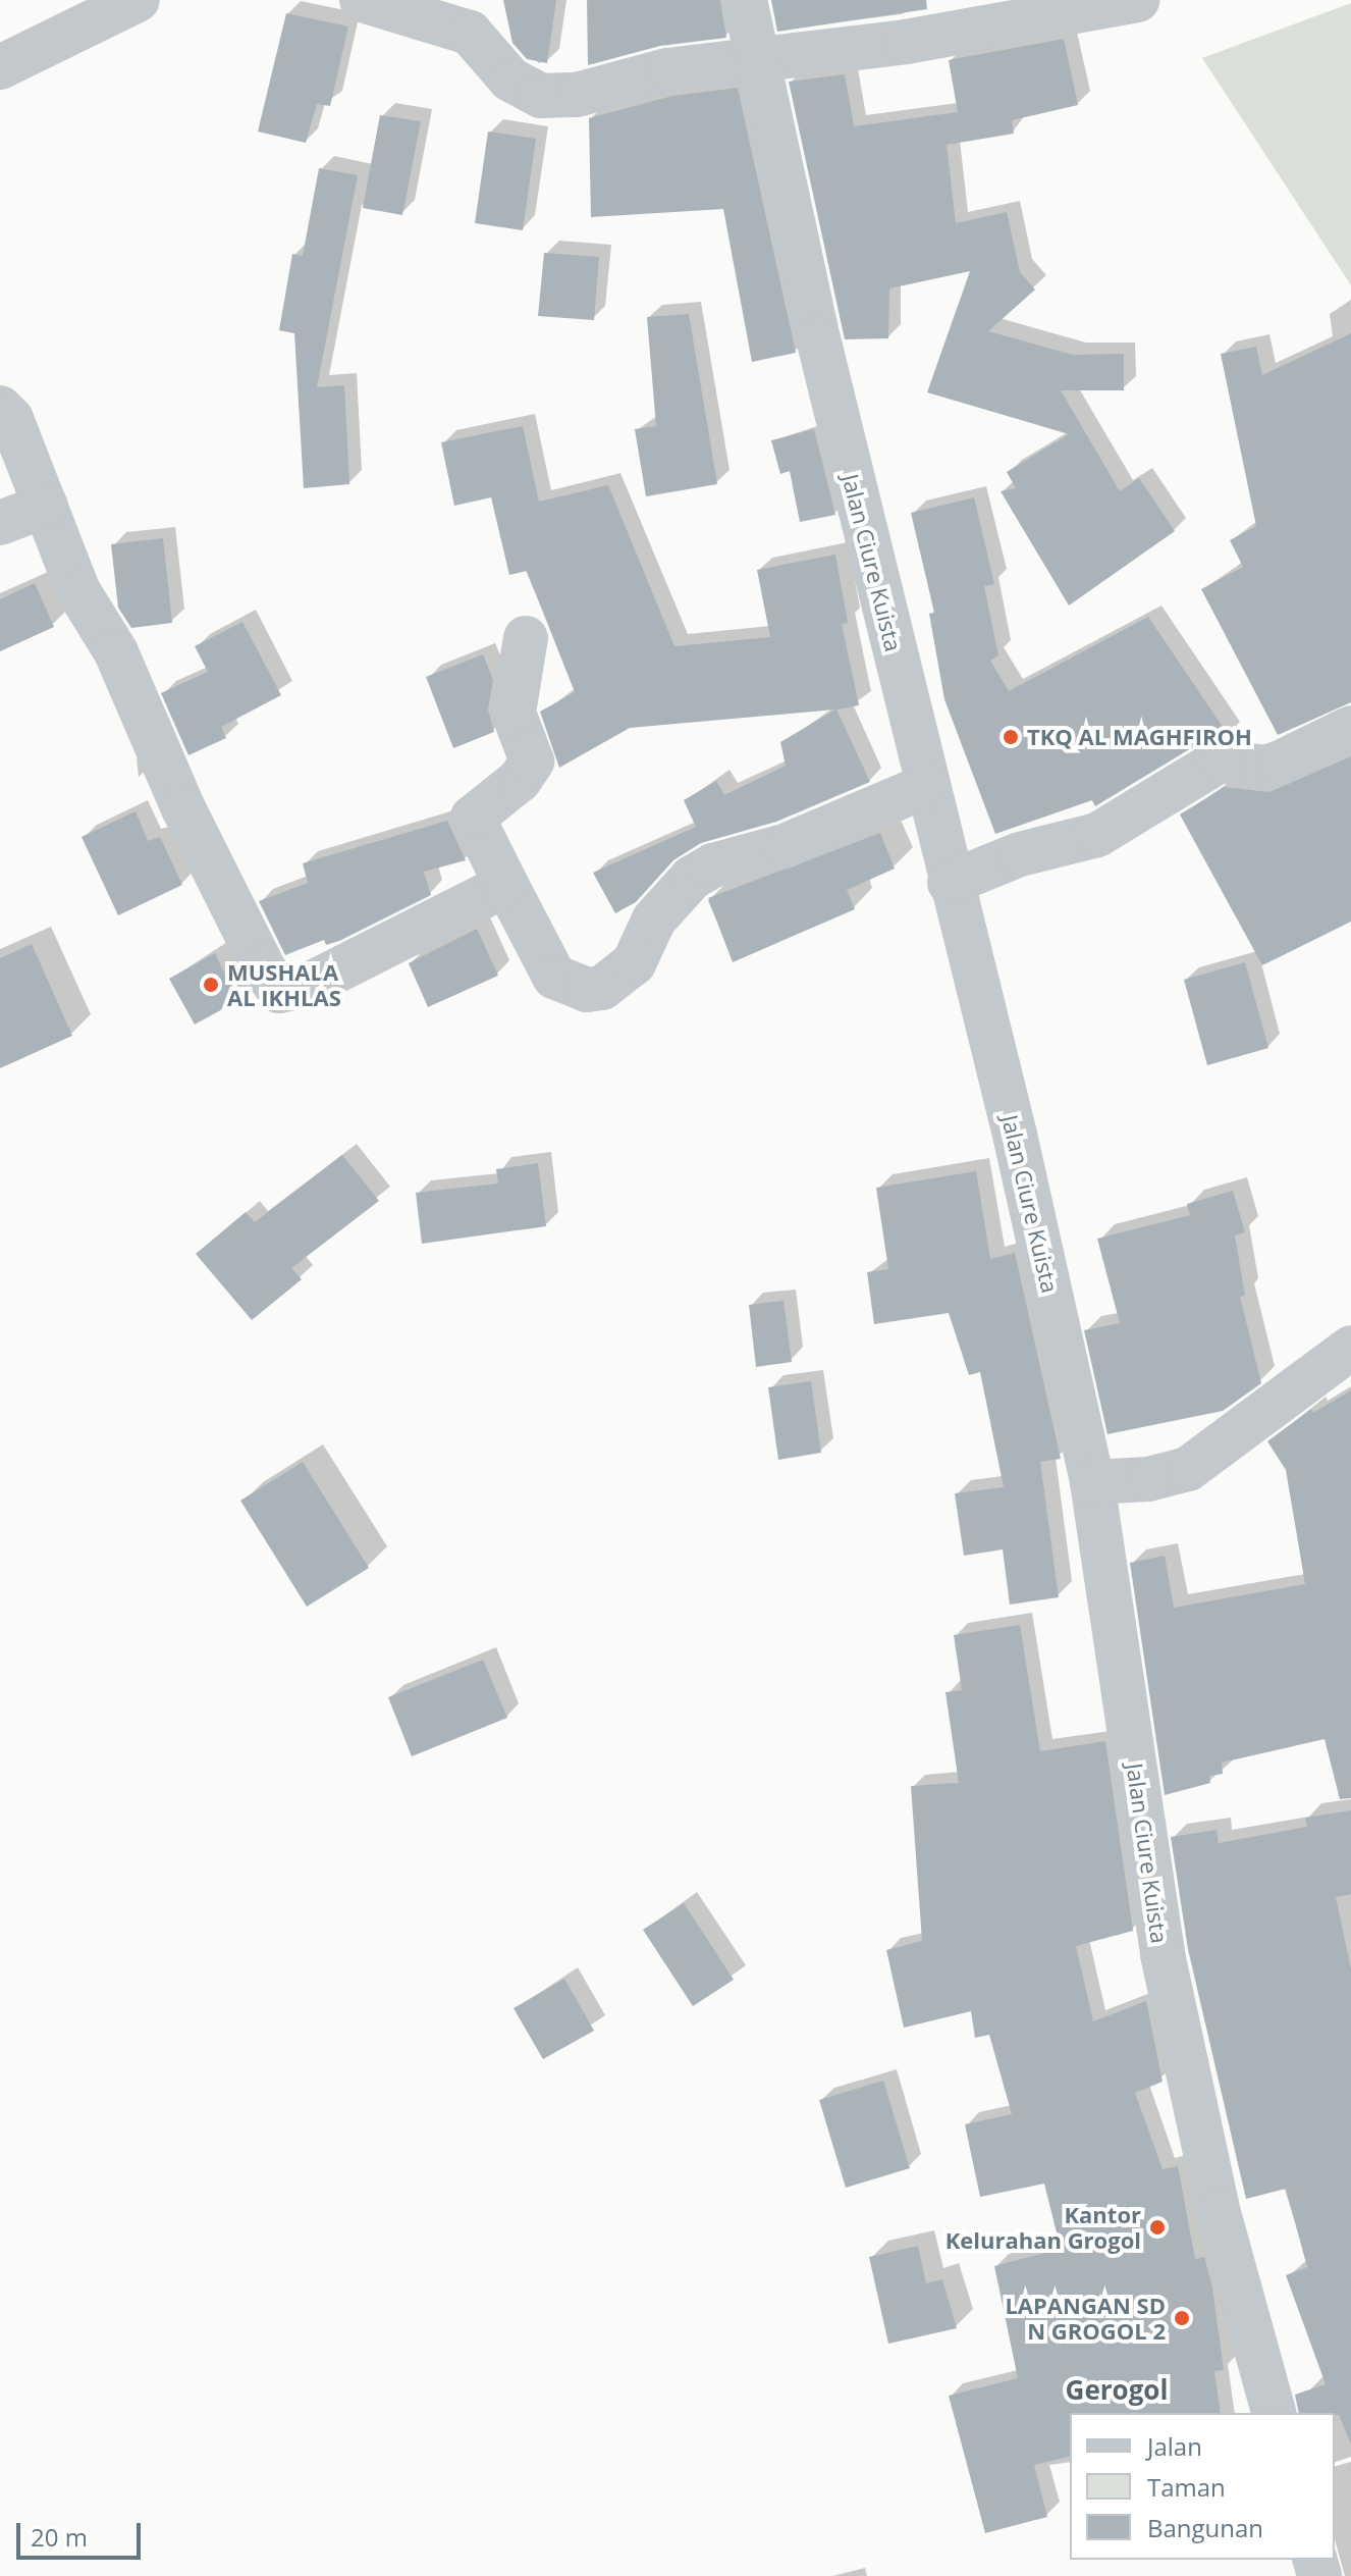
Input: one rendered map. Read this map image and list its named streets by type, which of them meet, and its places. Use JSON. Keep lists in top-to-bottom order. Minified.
{"streets":{"street":["Jalan Ciure Kuista"]},"districts":["Gerogol"],"places":["TKQ AL MAGHFIROH","MUSHALA AL IKHLAS","Kantor Kelurahan Grogol","LAPANGAN SD N GROGOL 2"],"legend":["Jalan","Taman","Bangunan"],"scale_bar":"20 m"}
